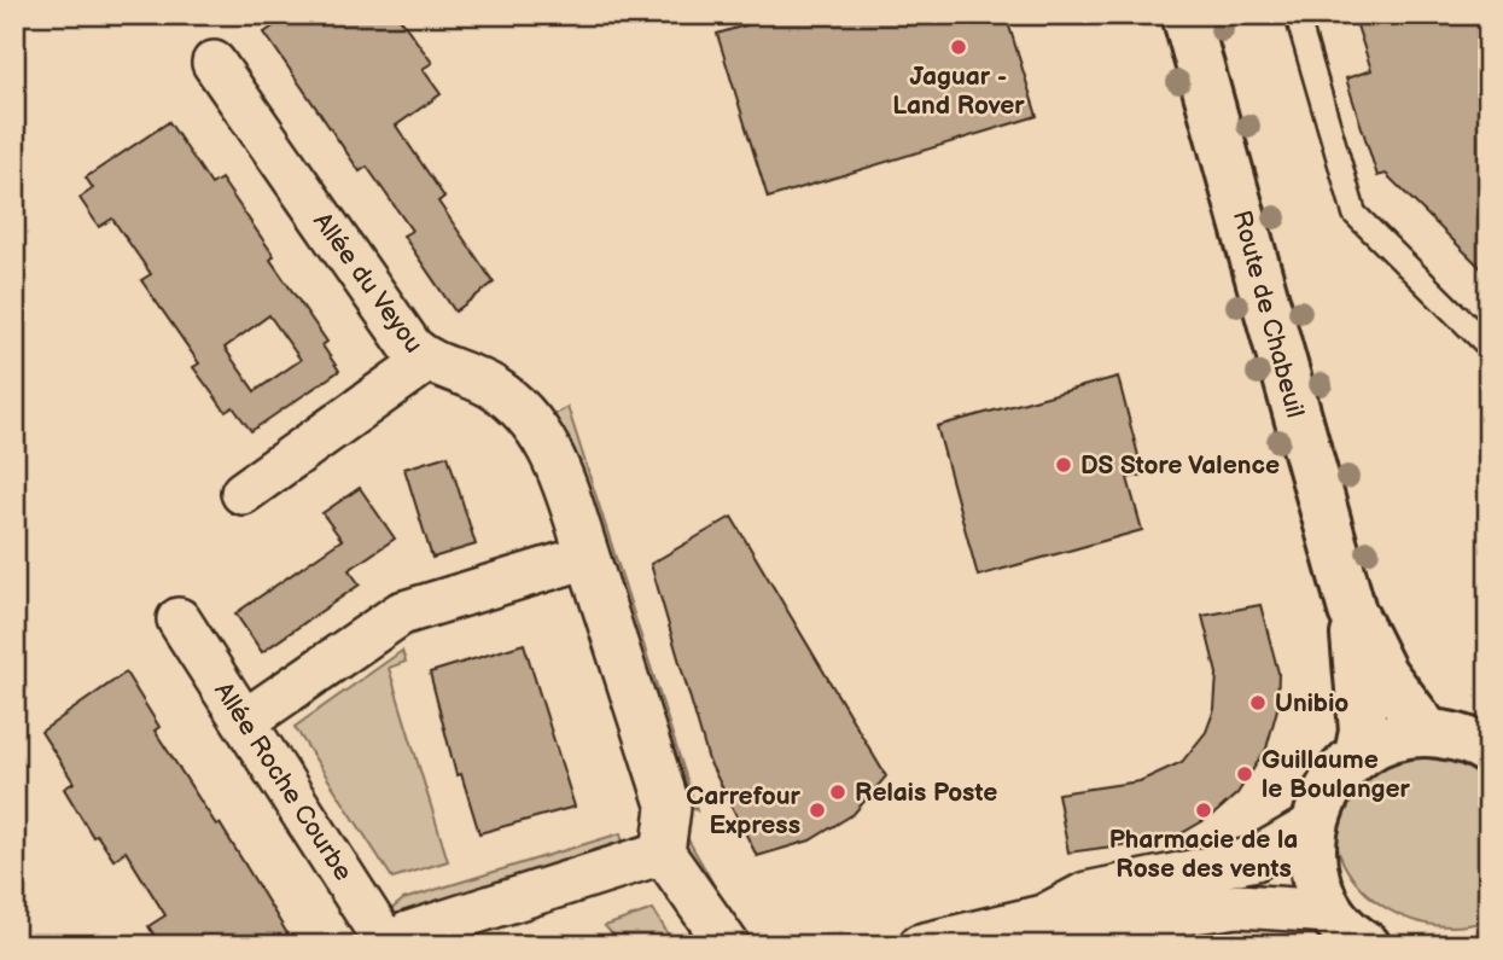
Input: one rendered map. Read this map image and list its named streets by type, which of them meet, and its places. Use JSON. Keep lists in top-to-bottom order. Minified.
{"streets":{"main road":["Route de Chabeuil"],"street":["Allée du Veyou","Allée Roche Courbe"]},"places":["Jaguar - Land Rover","DS Store Valence","Unibio","Guillaume le Boulanger","Relais Poste","Carrefour Express","Pharmacie de la Rose des vents"]}
